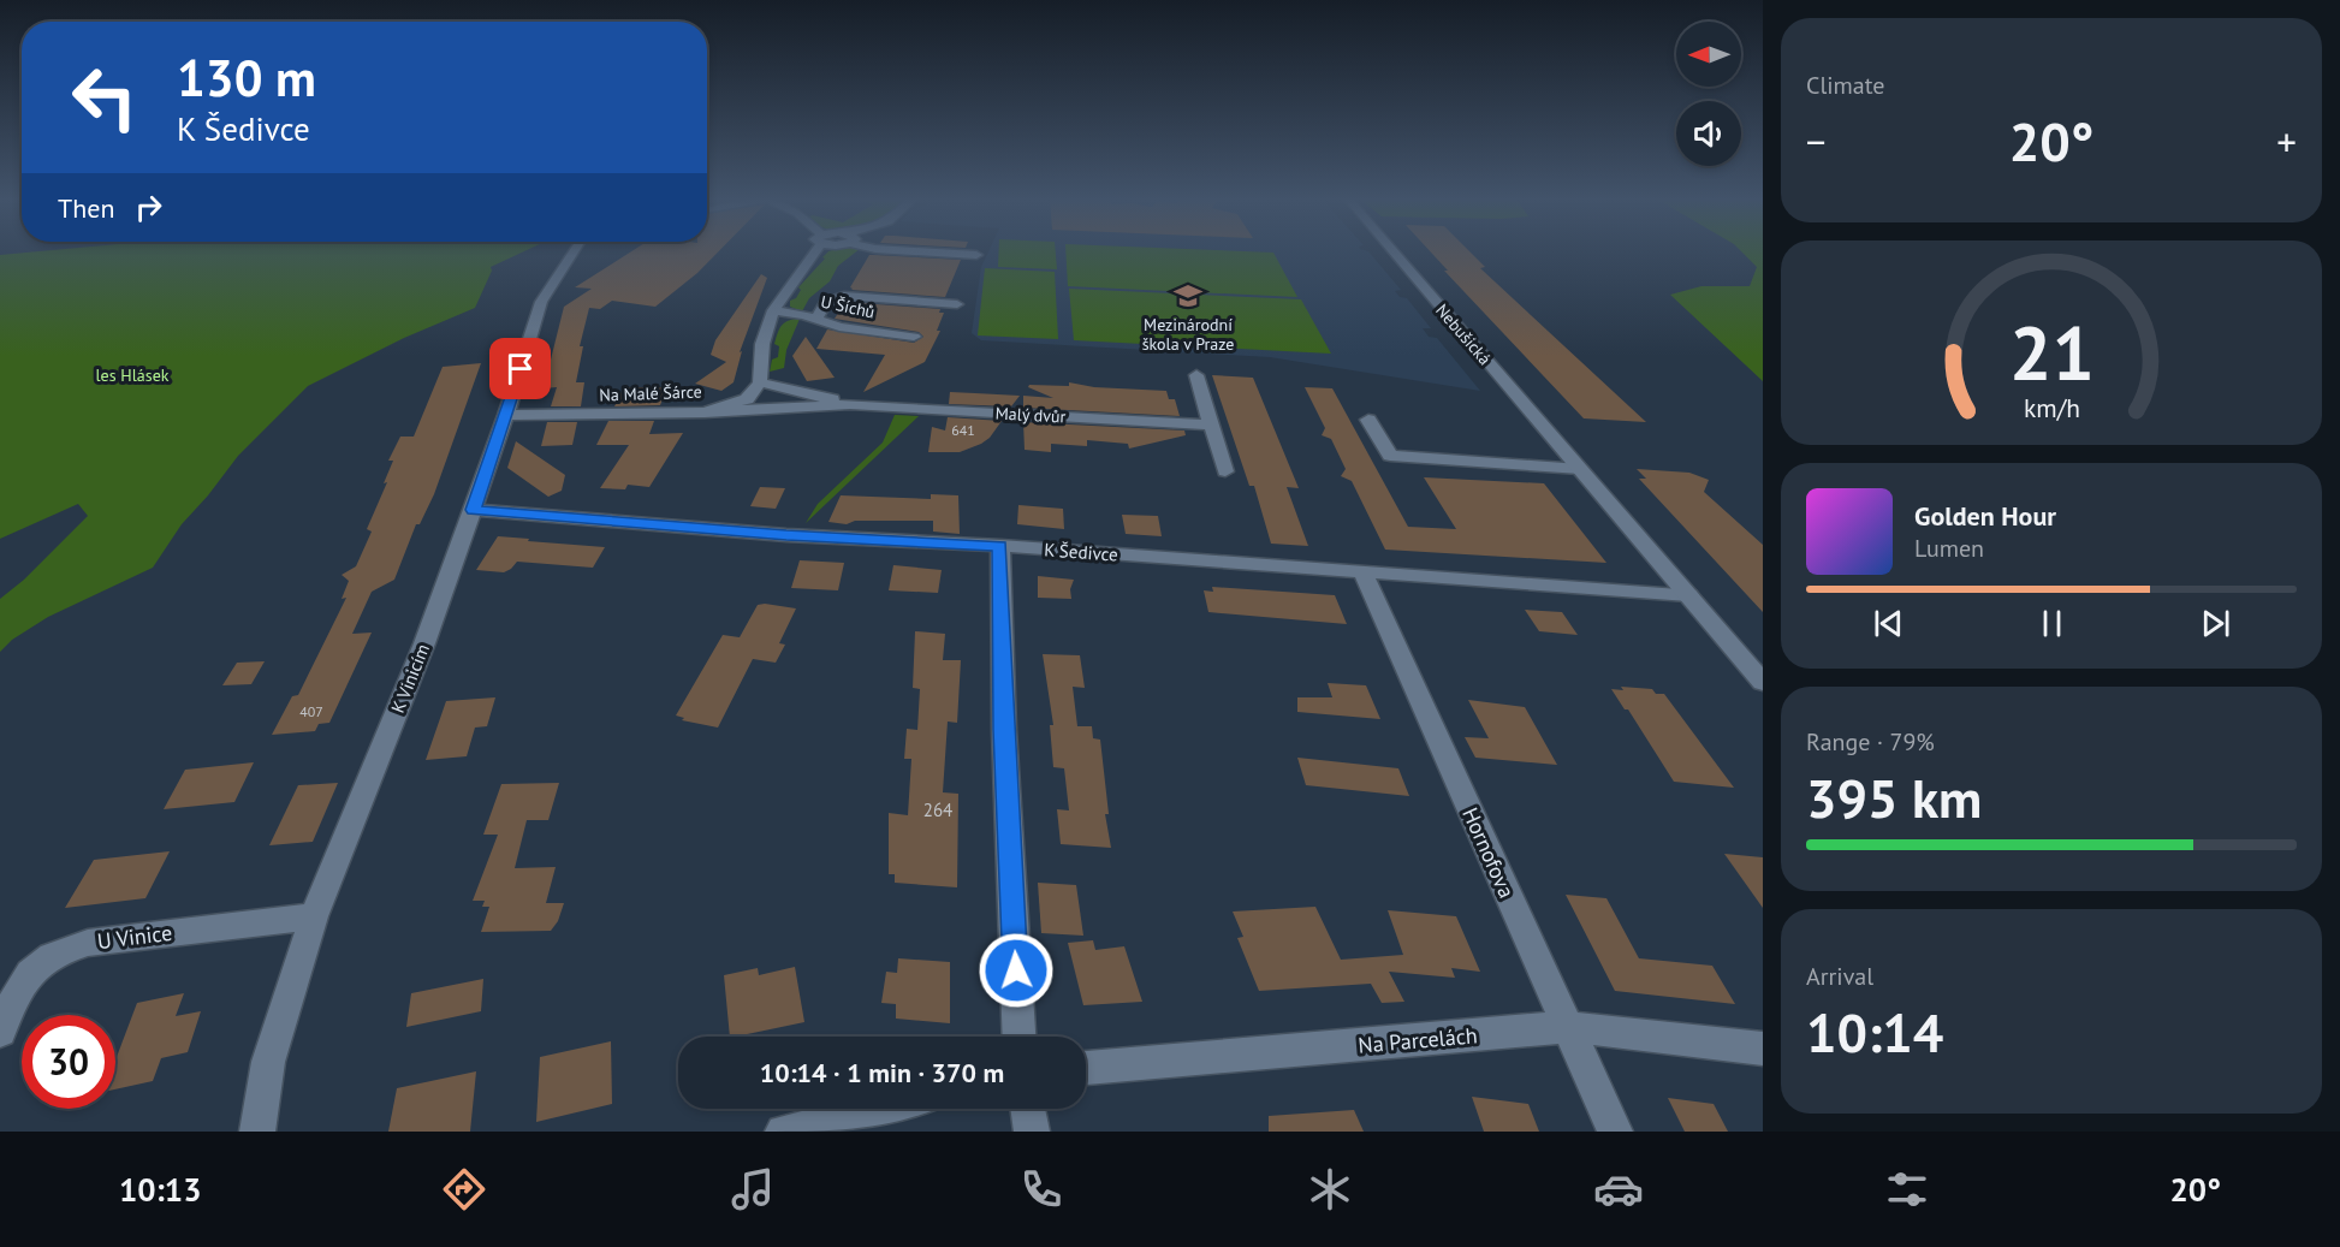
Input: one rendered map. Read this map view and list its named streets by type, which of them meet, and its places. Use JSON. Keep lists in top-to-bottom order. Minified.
{"streets":{"street":["U Šíchů","Nebušická","Na Malé Šárce","Malý dvůr","K Šedivce","K Vinicím","Hornofova","U Vinice","Na Parcelách"]},"crossings":[["Nebušická","K Šedivce"],["Na Malé Šárce","Malý dvůr"],["Na Malé Šárce","K Vinicím"],["K Šedivce","K Vinicím"],["K Šedivce","Hornofova"],["K Vinicím","U Vinice"],["Hornofova","Na Parcelách"]],"parks":["les Hlásek"],"places":{"school or university":["Mezinárodní škola v Praze"]},"house_numbers":["641","407","264"],"north":"left","page":{"tile":["Climate",["Range · 79%","395 km"],["Arrival","10:14"]],"turn":["130 m","K Šedivce"],"heat":["−","20°","+"],"then":"Then","song":["Golden Hour","Lumen"],"limit":"30","trip":"10:14 · 1 min · 370 m","tabs":["10:13","20°"],"gauge":["21","km/h"]}}
